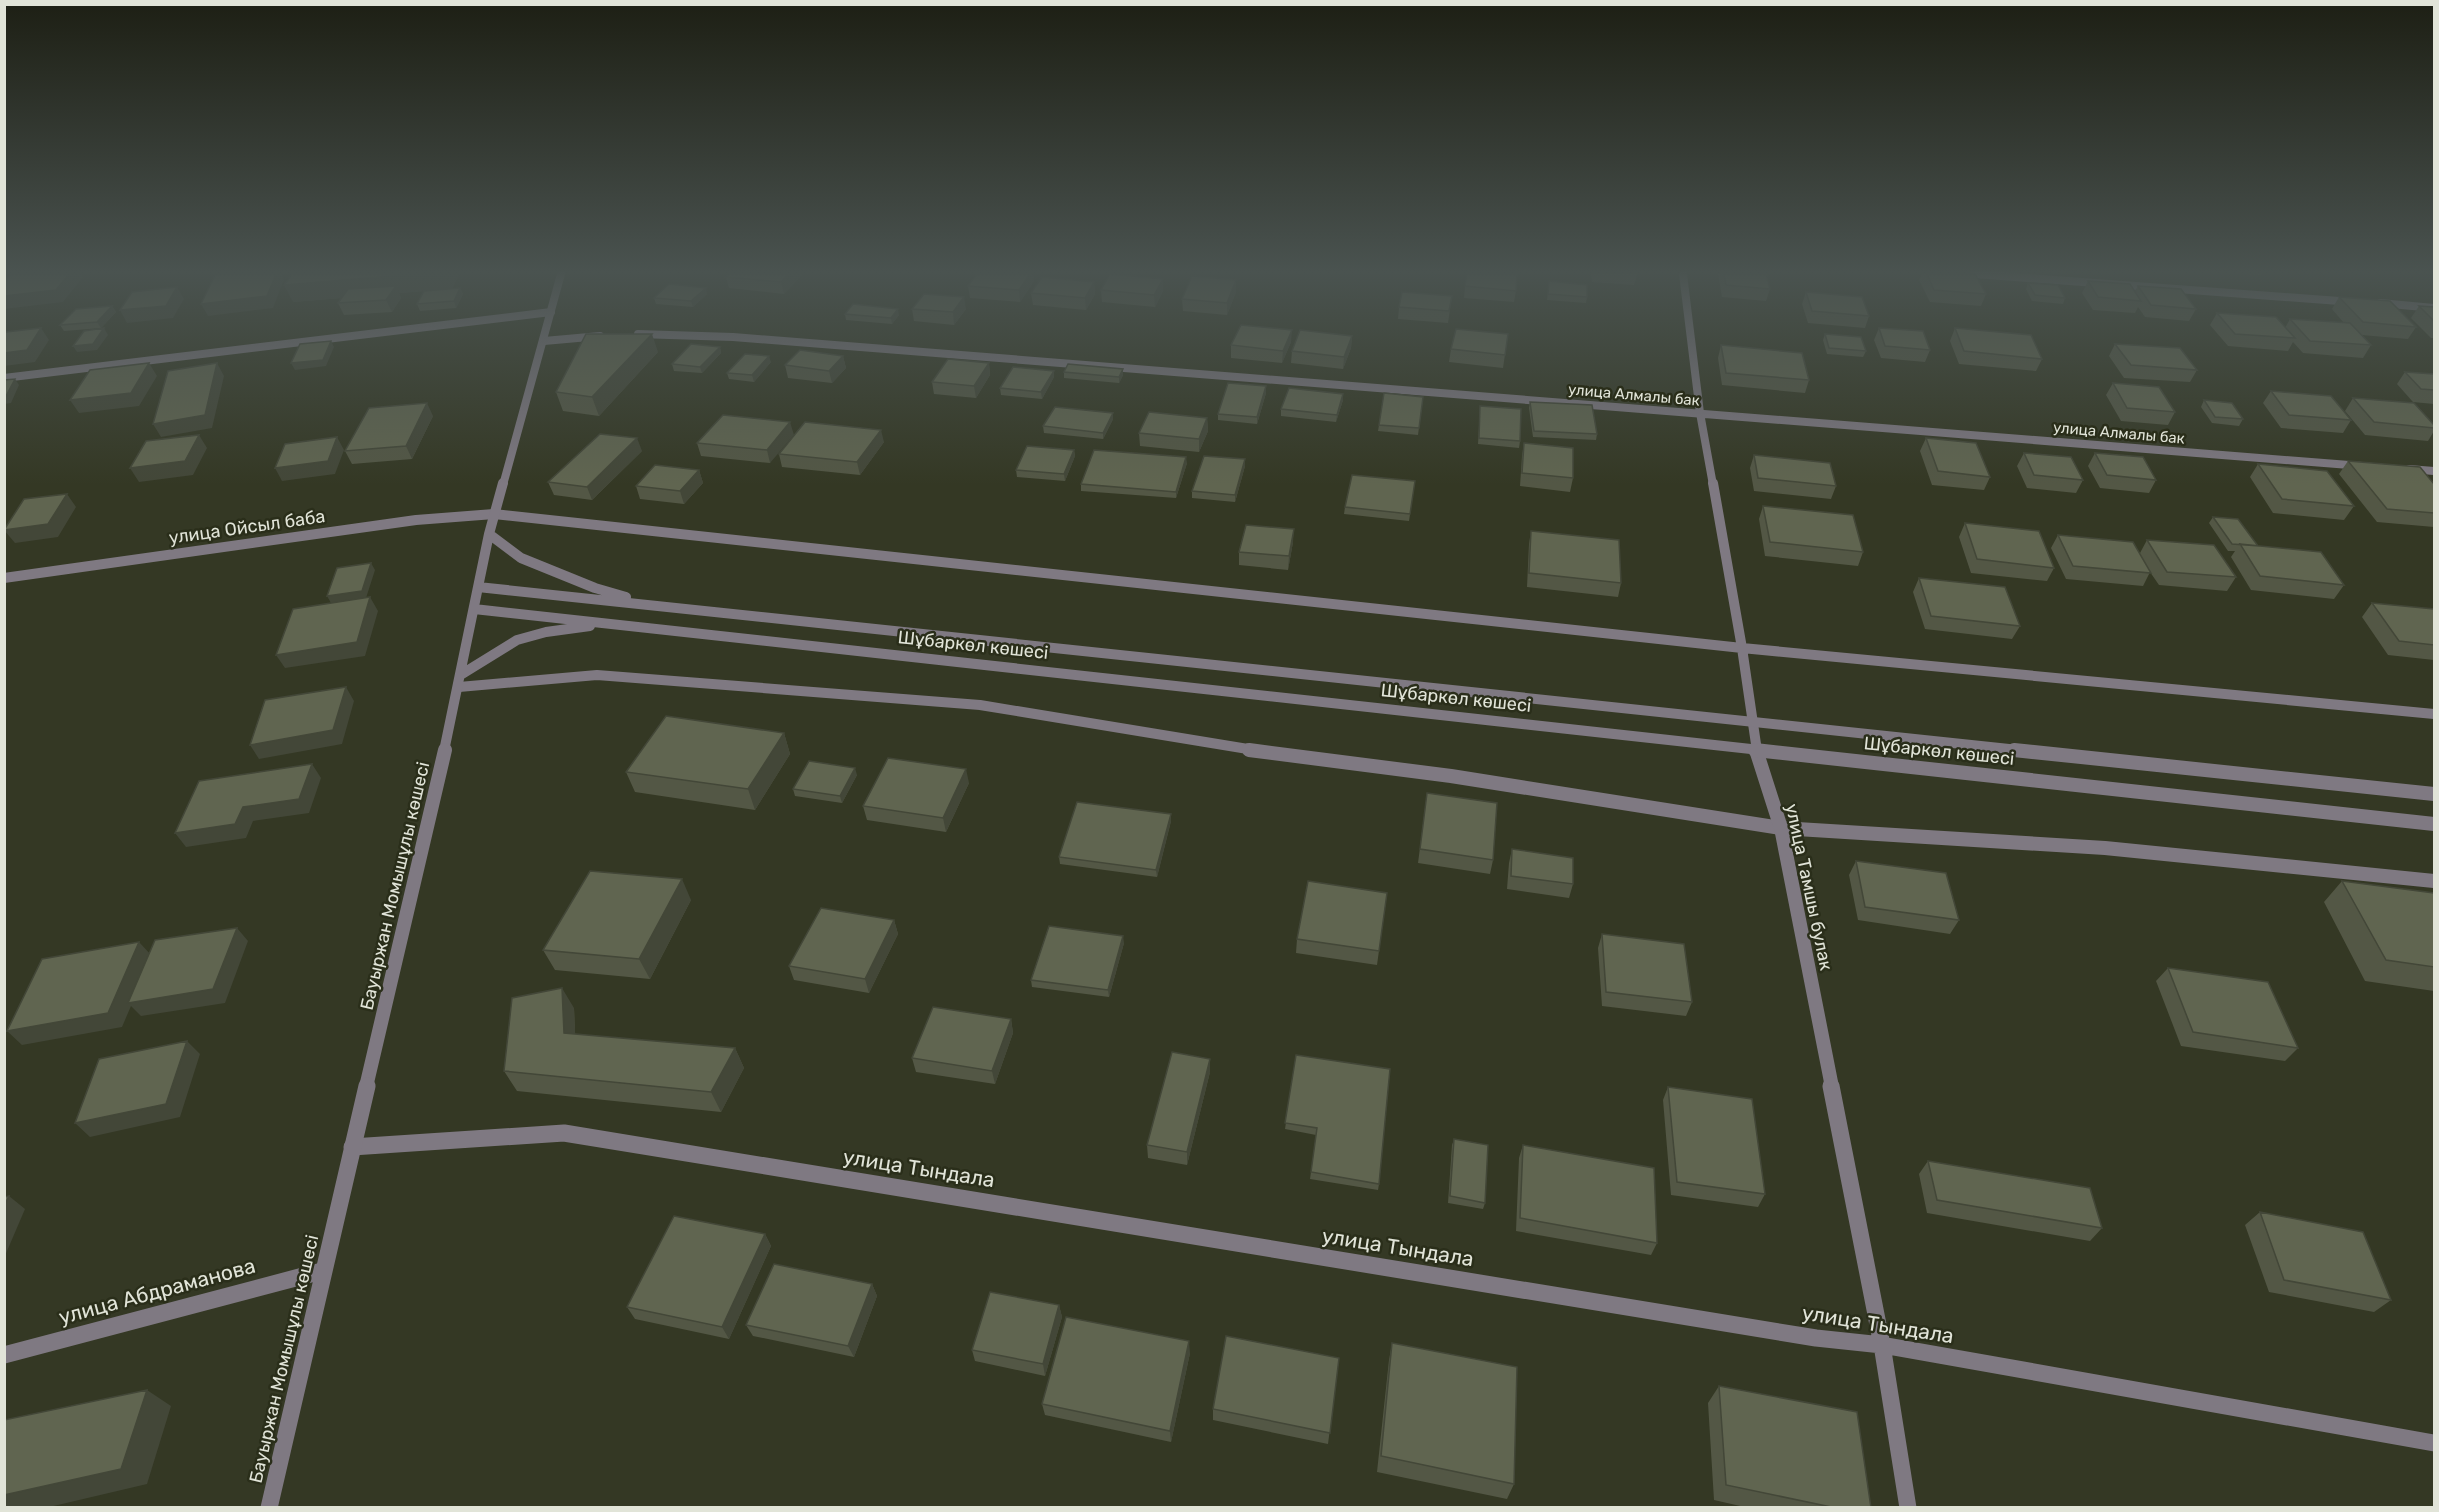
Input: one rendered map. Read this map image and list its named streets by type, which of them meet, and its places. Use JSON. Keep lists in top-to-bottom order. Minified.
{"streets":{"street":["улица Алмалы бак","улица Ойсыл баба","Шұбаркөл көшесі","Бауыржан Момышұлы көшесі","улица Тамшы булак","улица Тындала","улица Абдраманова"]},"crossings":[["улица Алмалы бак","улица Тамшы булак"],["улица Ойсыл баба","Бауыржан Момышұлы көшесі"],["Шұбаркөл көшесі","Бауыржан Момышұлы көшесі"],["Шұбаркөл көшесі","улица Тамшы булак"],["Бауыржан Момышұлы көшесі","улица Тындала"],["Бауыржан Момышұлы көшесі","улица Абдраманова"],["улица Тамшы булак","улица Тындала"]]}
